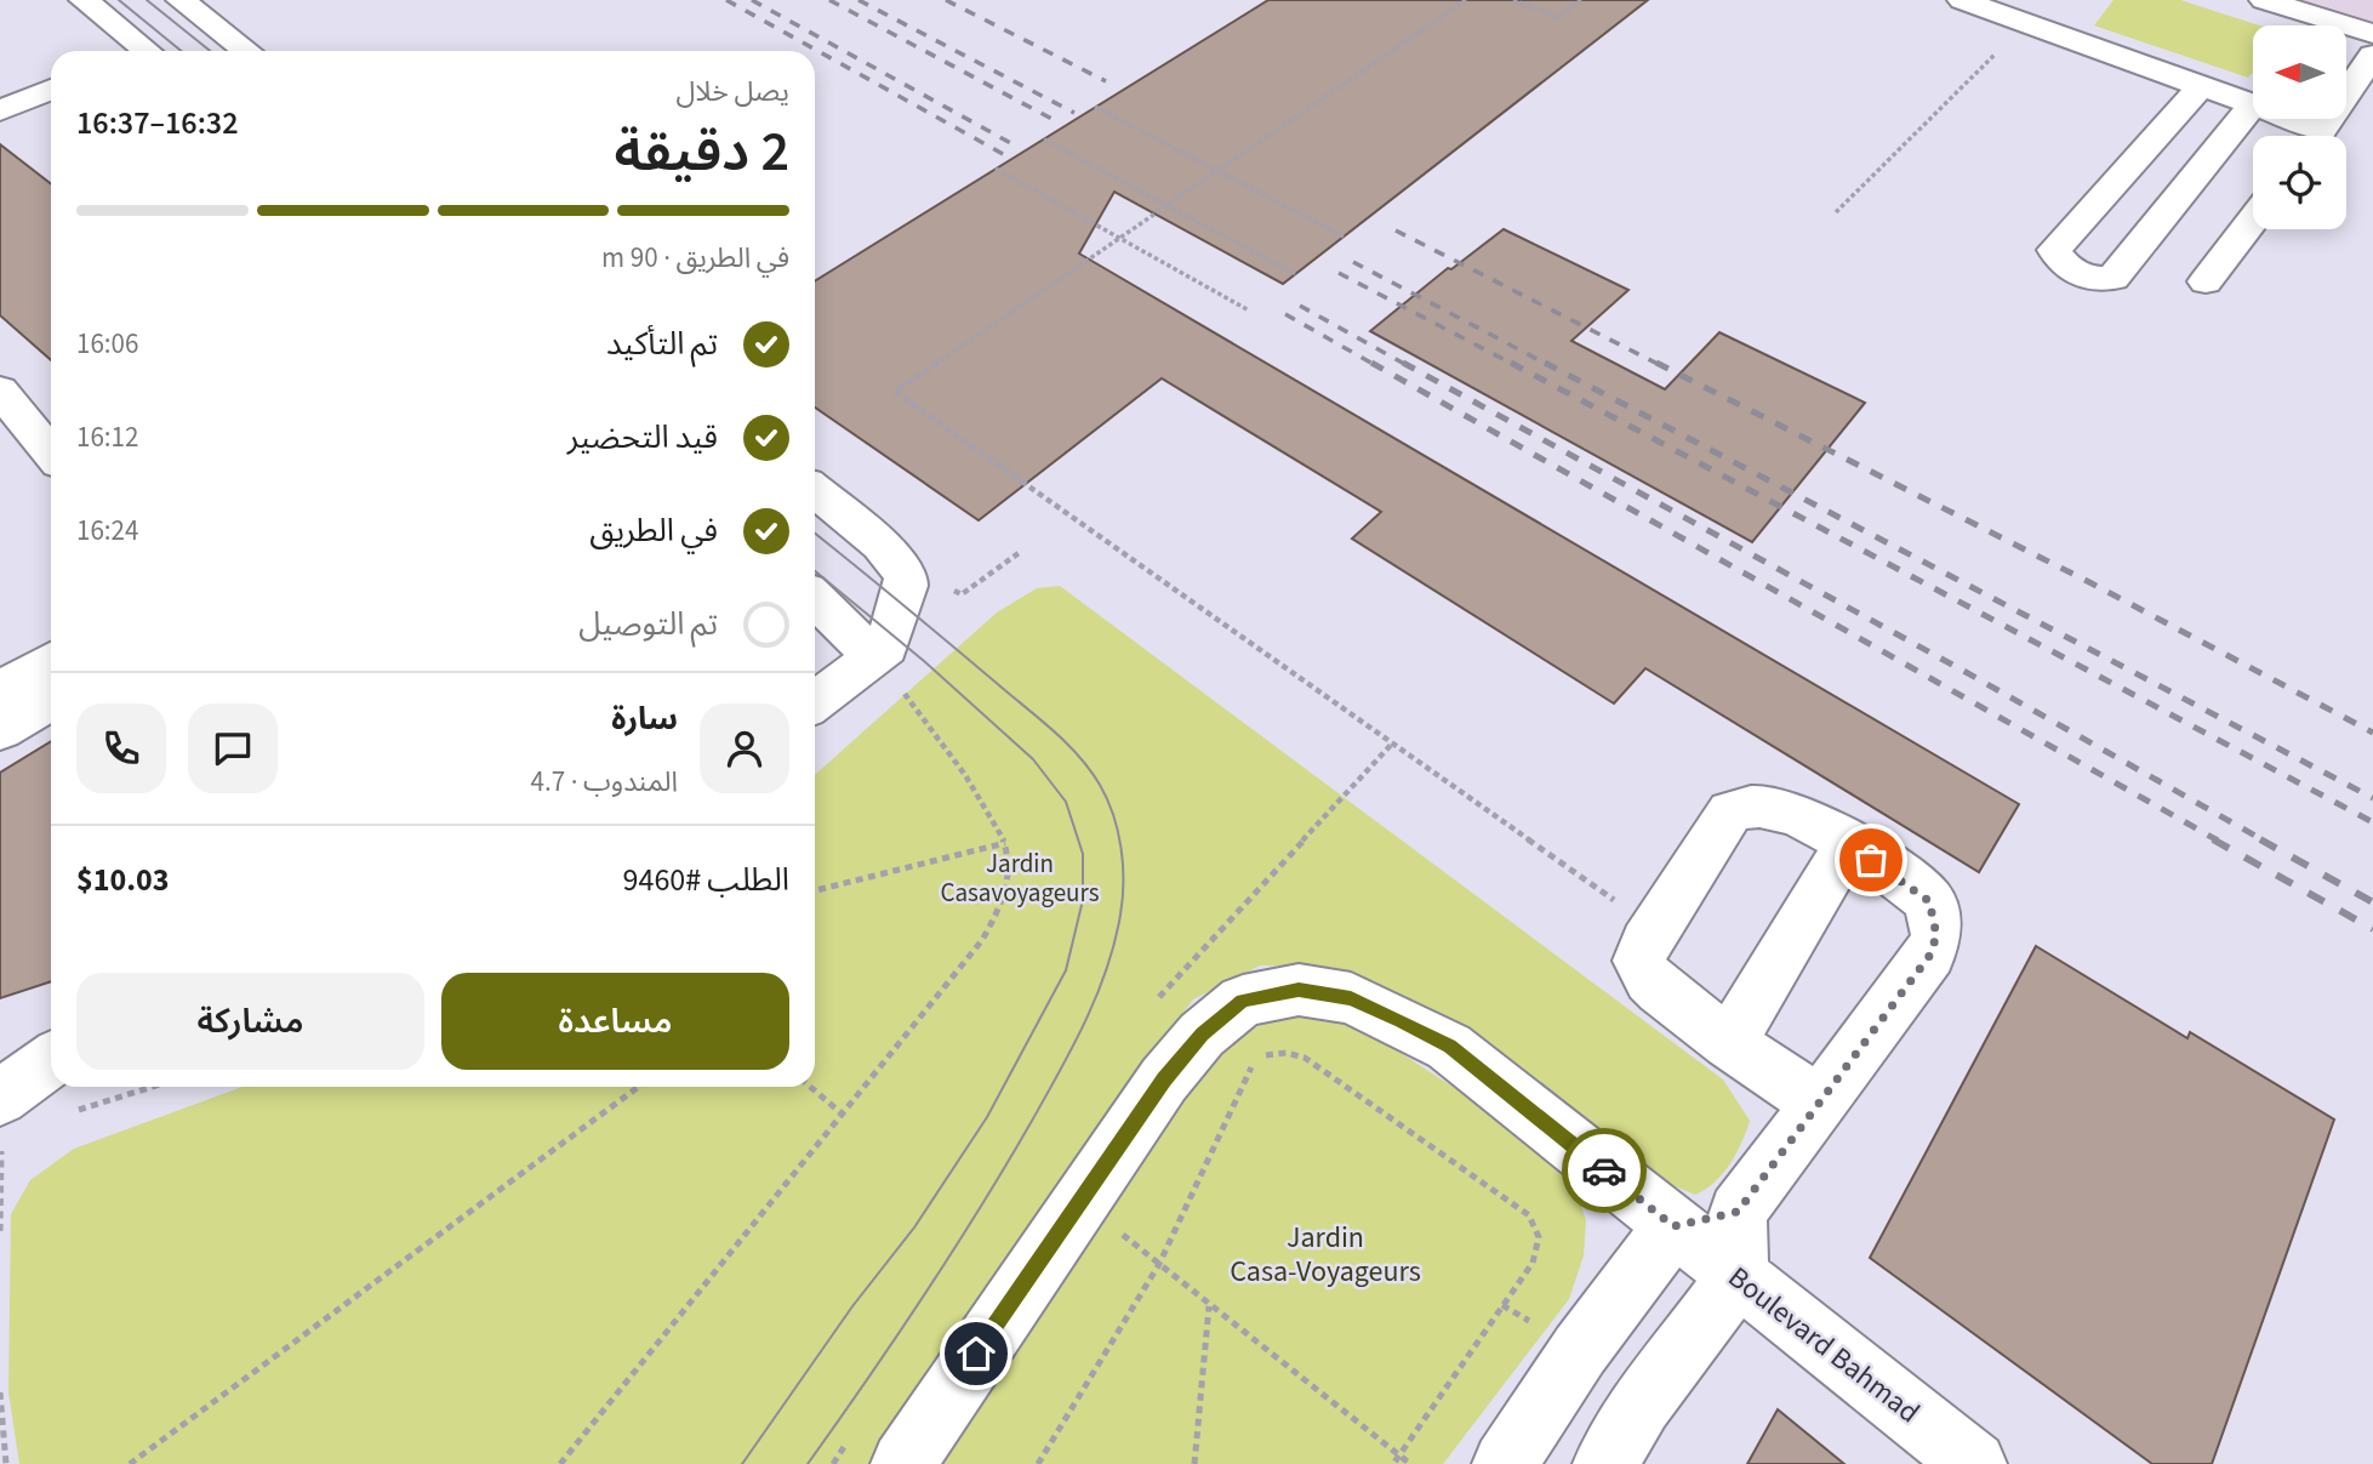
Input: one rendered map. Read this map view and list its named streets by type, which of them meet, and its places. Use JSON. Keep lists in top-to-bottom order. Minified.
{"streets":{"street":["Boulevard Bahmad"]},"parks":["Jardin Casavoyageurs","Jardin Casa-Voyageurs"],"north":"left","page":{"heading":["2 دقيقة","يصل خلال","16:32–16:37"],"panel":["سارة","المندوب · 4.7","الطلب #9460","$10.03"],"bar":"في الطريق · 90 m","list":[["تم التأكيد","16:06"],["قيد التحضير","16:12"],["في الطريق","16:24"],"تم التوصيل"],"buttons":["مساعدة","مشاركة"]}}
